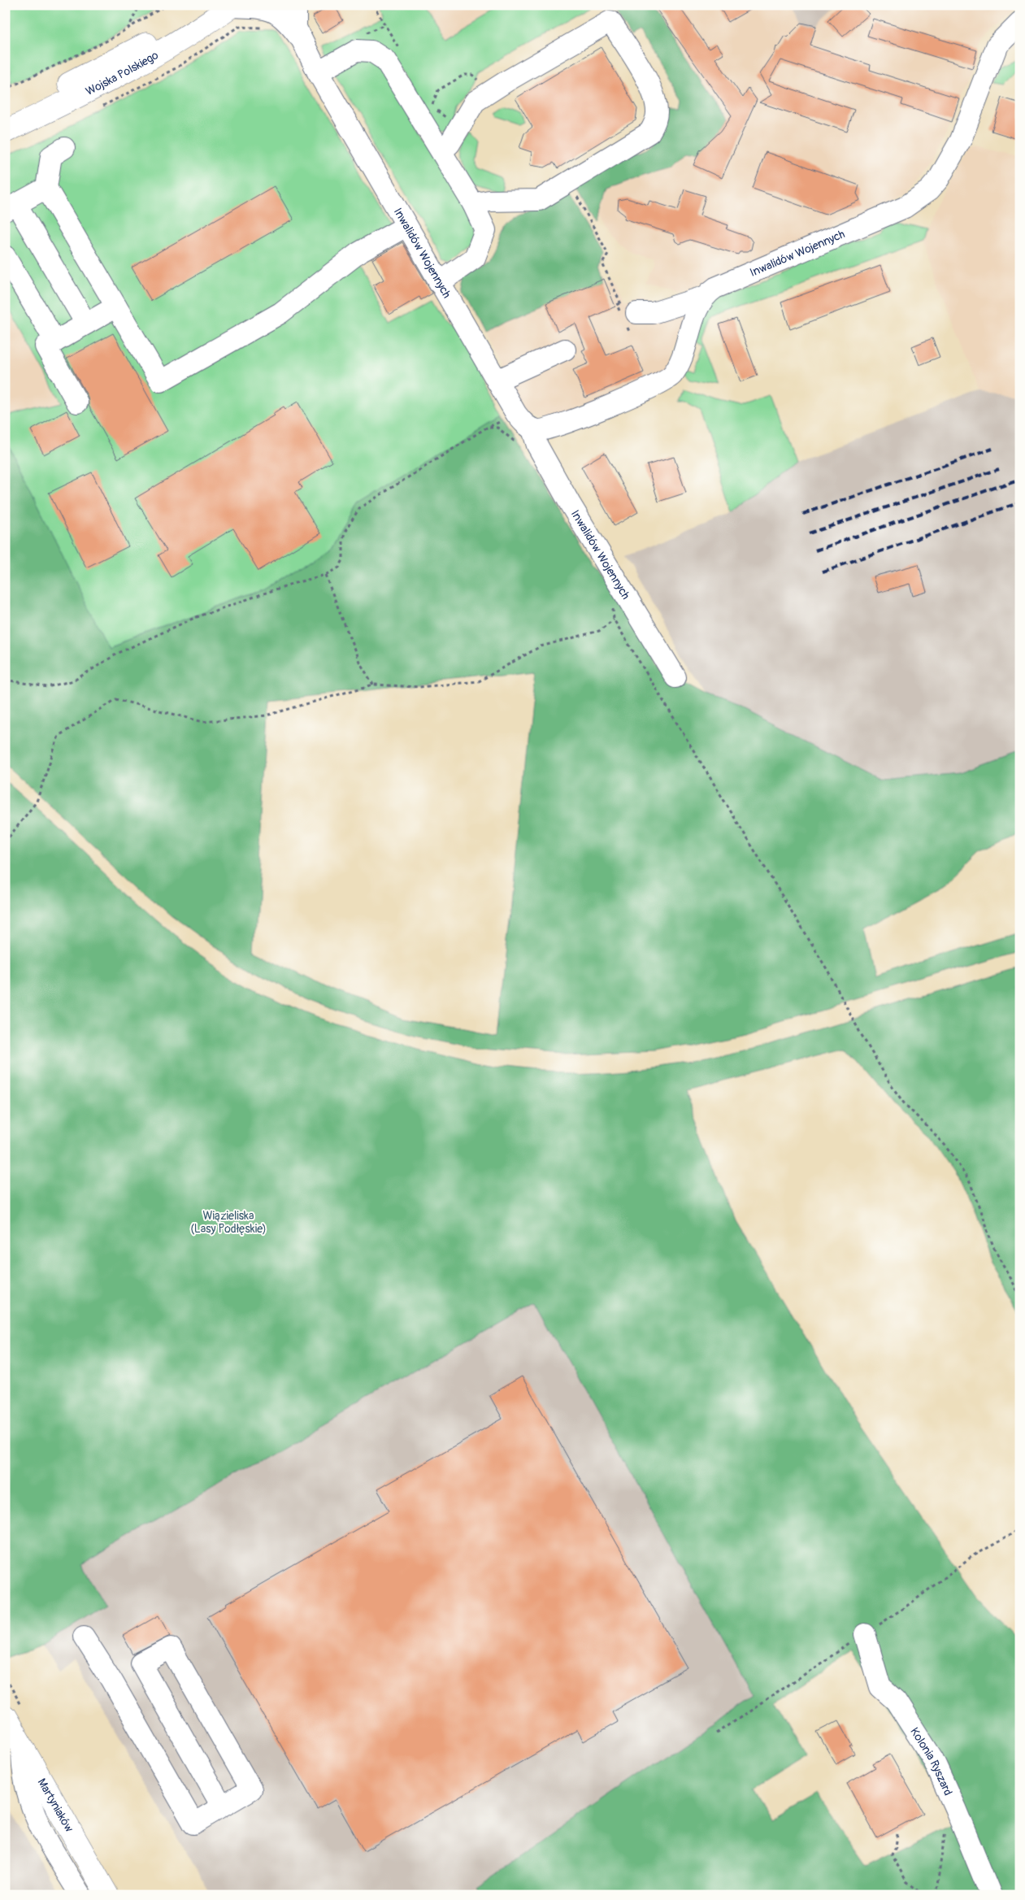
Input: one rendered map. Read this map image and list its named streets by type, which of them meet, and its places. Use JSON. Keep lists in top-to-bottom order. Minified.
{"streets":{"main road":["Wojska Polskiego","Martyniaków"],"street":["Inwalidów Wojennych","Kolonia Ryszard"]},"parks":["Wiązieliska (Lasy Podłęskie)"]}
